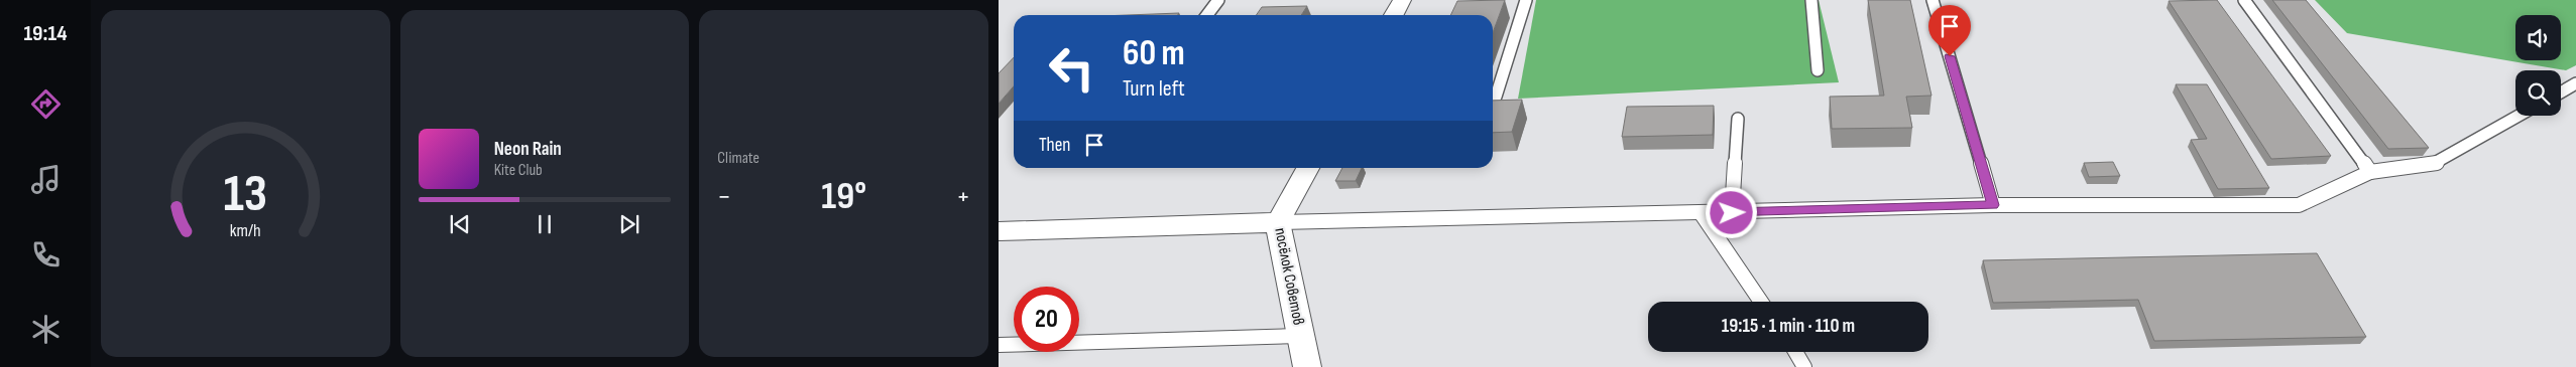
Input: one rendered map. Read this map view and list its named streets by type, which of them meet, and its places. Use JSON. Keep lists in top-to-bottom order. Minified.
{"streets":{"street":["посёлок Советов"]},"page":{"tabs":"19:14","tile":"Climate","turn":["60 m","Turn left"],"then":"Then","song":["Neon Rain","Kite Club"],"heat":["−","19°","+"],"limit":"20","trip":"19:15 · 1 min · 110 m","gauge":["13","km/h"]}}
